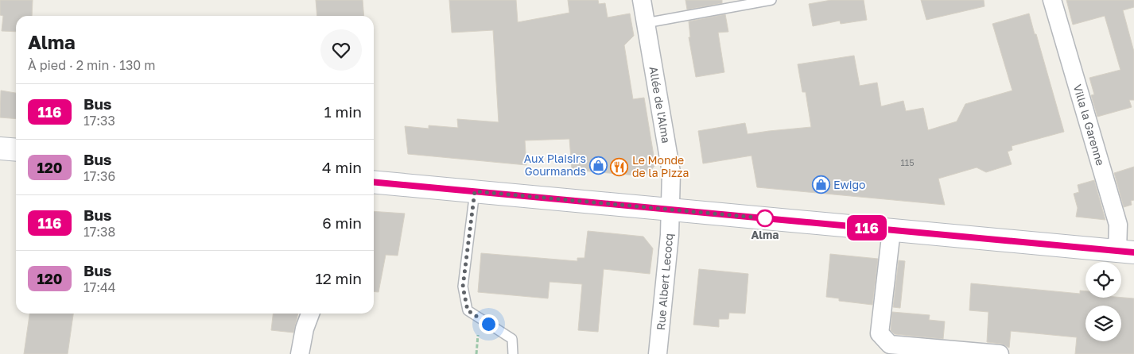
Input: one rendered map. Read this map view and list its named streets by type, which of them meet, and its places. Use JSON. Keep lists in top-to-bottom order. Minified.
{"streets":{"street":["Allée de l'Alma","Villa la Garenne","Rue Albert Lecocq"]},"crossings":[["Allée de l'Alma","Rue Albert Lecocq"]],"places":{"shop":["Aux Plaisirs Gourmands","Ewigo"],"restaurant":["Le Monde de la Pizza"],"other":["Alma"]},"lines":["bus line 116"],"house_numbers":["115"],"page":{"on_map":"116","heading":["Alma","À pied · 2 min · 130 m"],"list":[{"mark":"116","name":"Bus","note":"17:33","value":"1 min"},{"mark":"120","name":"Bus","note":"17:36","value":"4 min"},{"mark":"116","name":"Bus","note":"17:38","value":"6 min"},{"mark":"120","name":"Bus","note":"17:44","value":"12 min"}]}}
